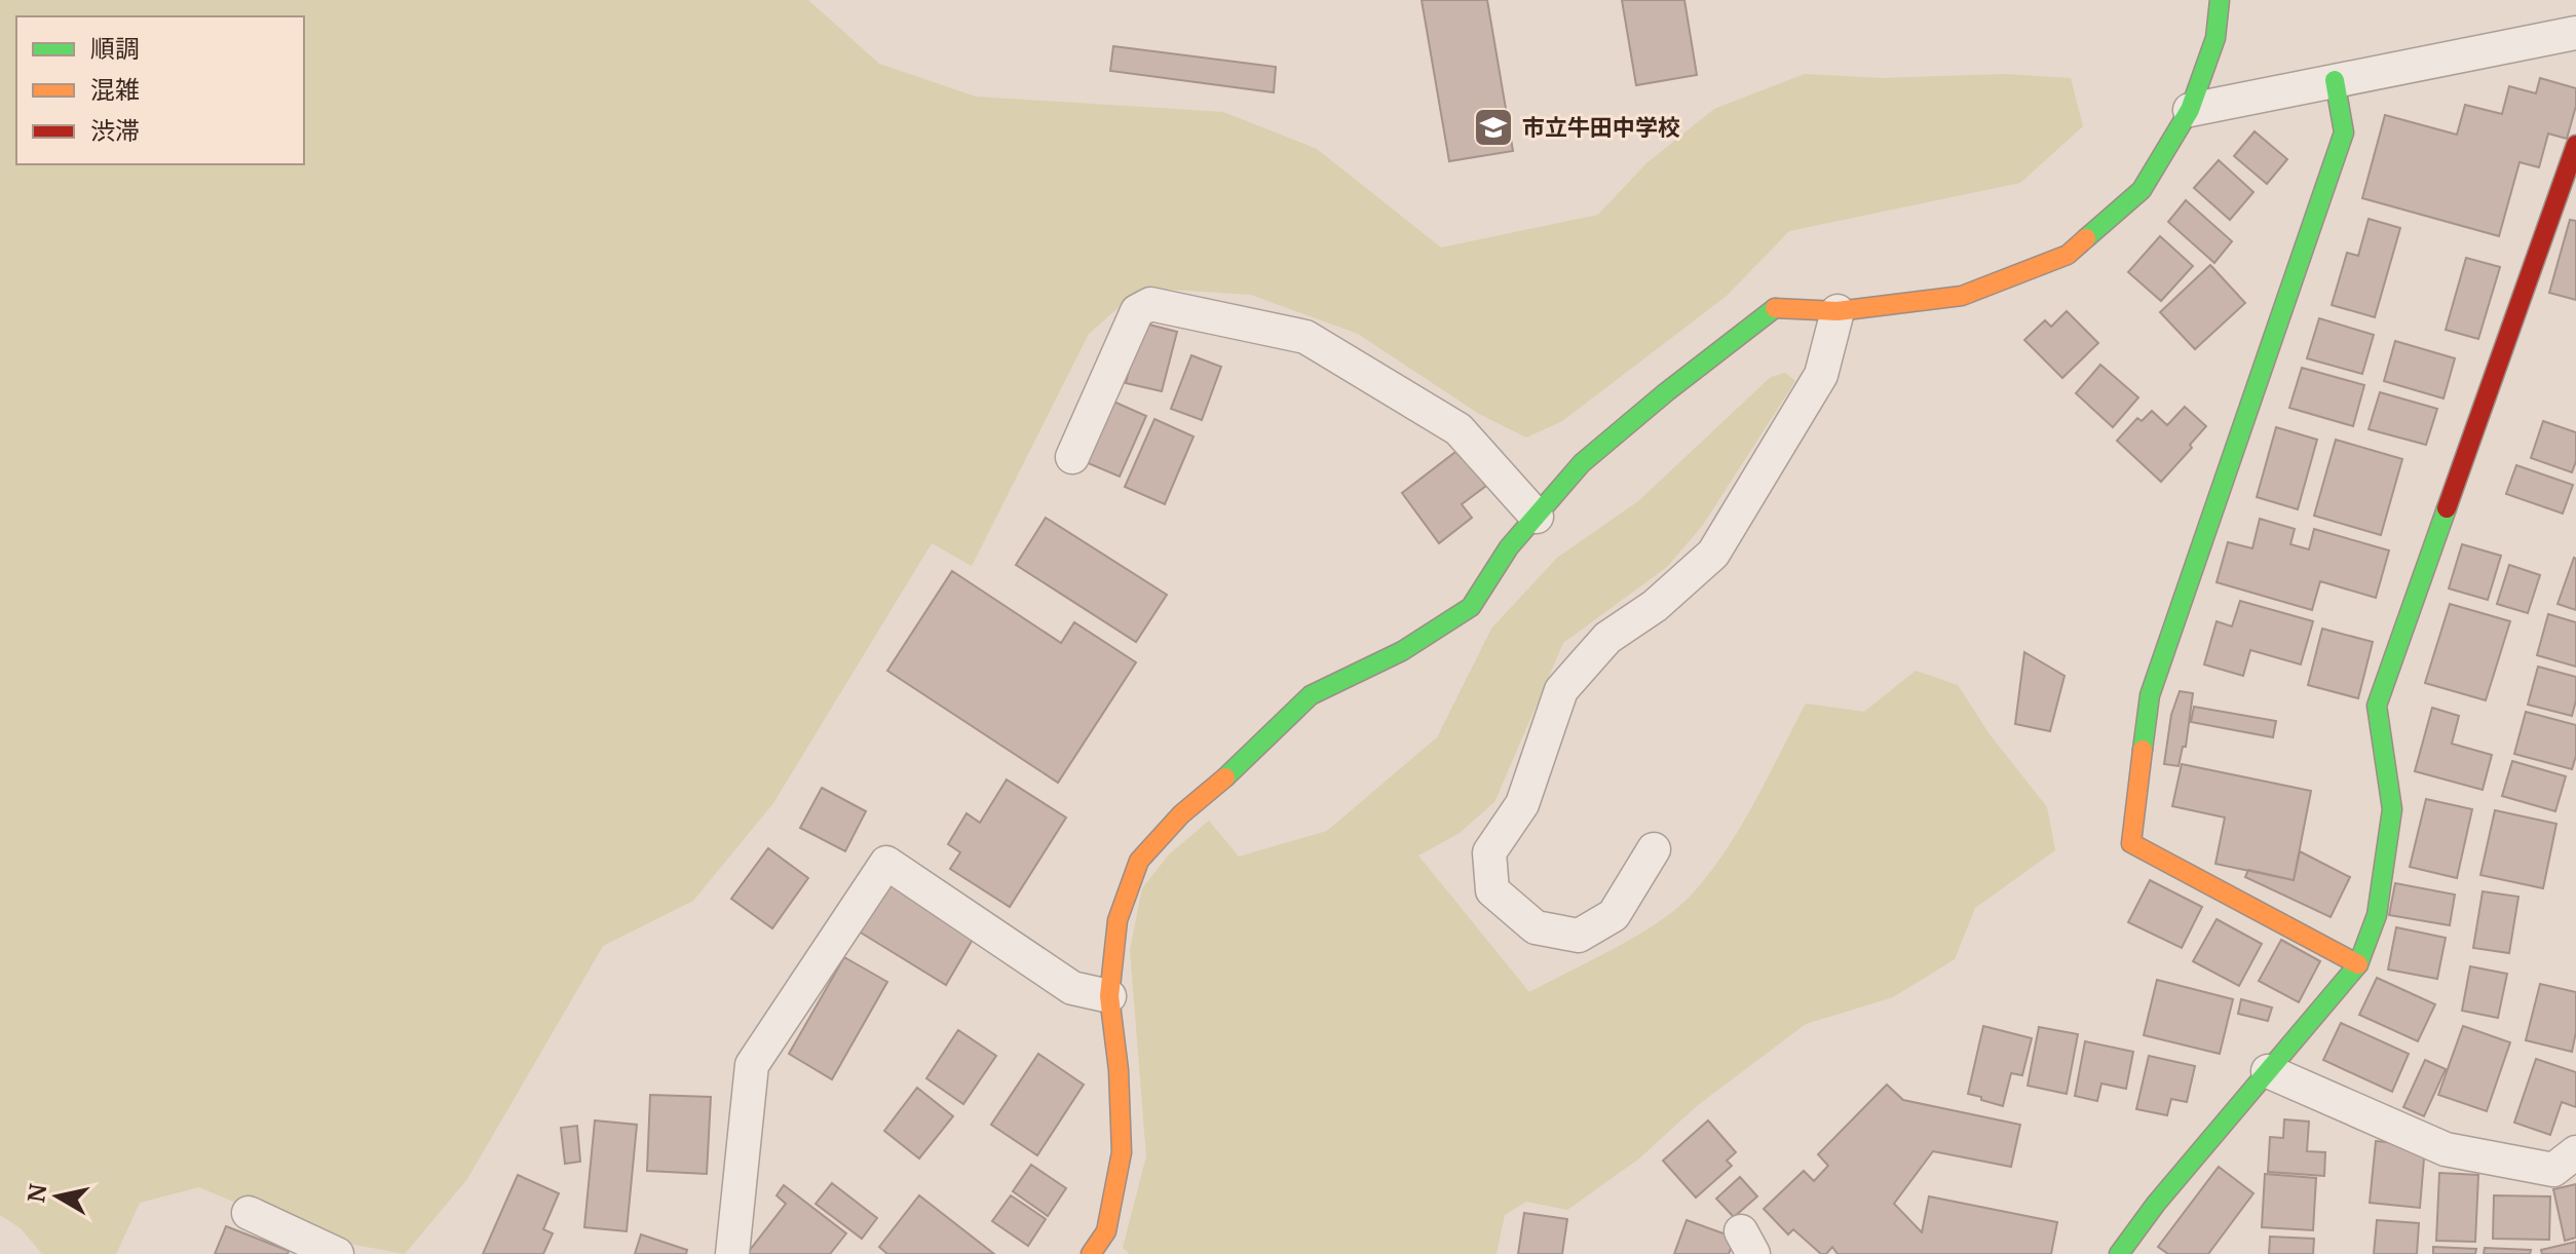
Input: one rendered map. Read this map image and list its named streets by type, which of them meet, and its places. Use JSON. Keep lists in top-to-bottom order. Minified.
{"places":{"school or university":["市立牛田中学校"]},"legend":["順調","混雑","渋滞"],"north":"left"}
